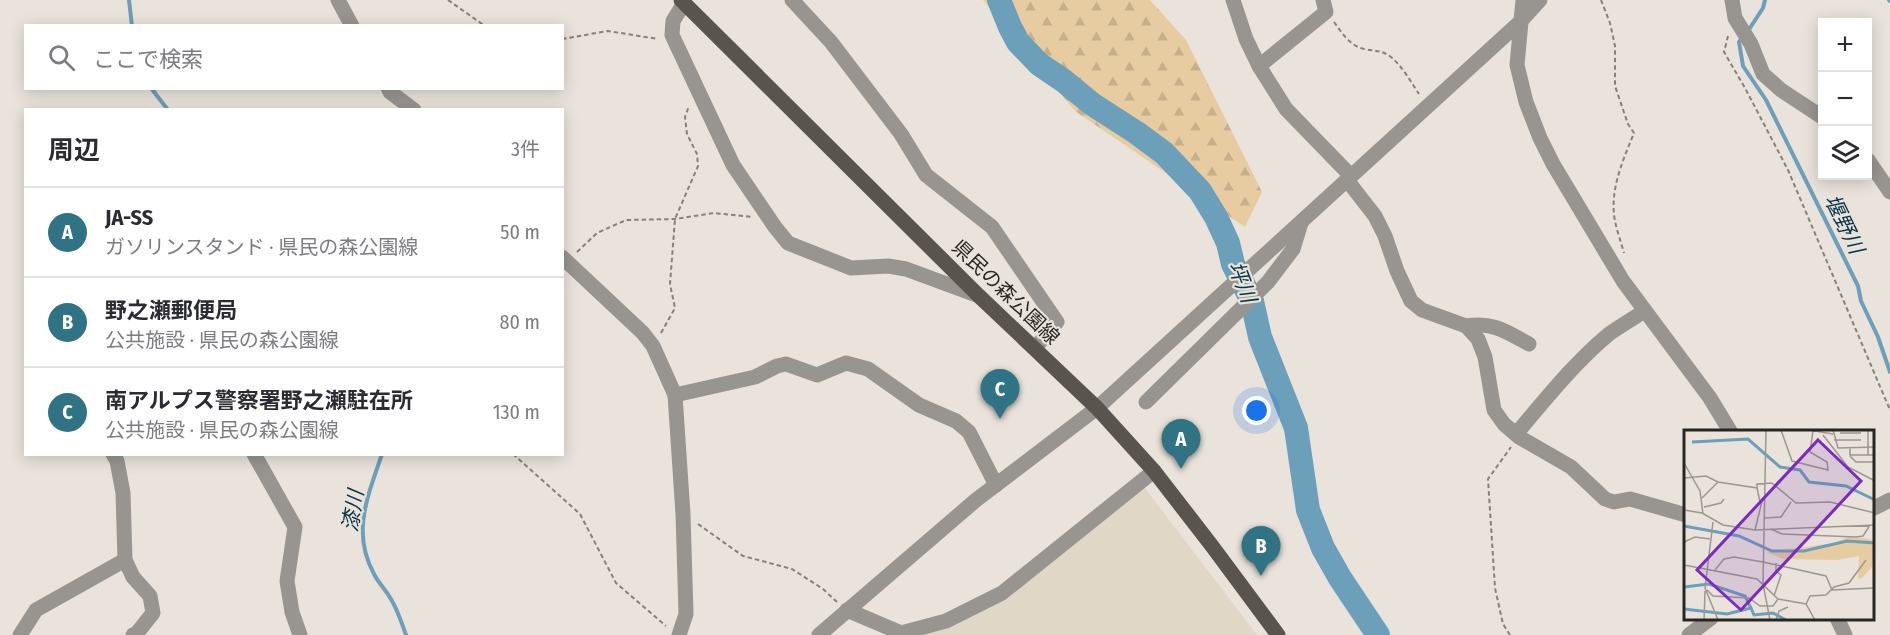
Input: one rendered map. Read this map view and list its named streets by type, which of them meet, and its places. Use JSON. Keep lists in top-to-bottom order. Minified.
{"streets":{"main road":["県民の森公園線"]},"water":["堰野川","坪川","漆川"],"page":{"map_buttons":["+","−"],"search":"ここで検索","heading":["周辺","3件"],"list":[{"mark":"A","name":"JA-SS","note":"ガソリンスタンド · 県民の森公園線","value":"50 m"},{"mark":"B","name":"野之瀬郵便局","note":"公共施設 · 県民の森公園線","value":"80 m"},{"mark":"C","name":"南アルプス警察署野之瀬駐在所","note":"公共施設 · 県民の森公園線","value":"130 m"}],"pins":["C","A","B"]}}
